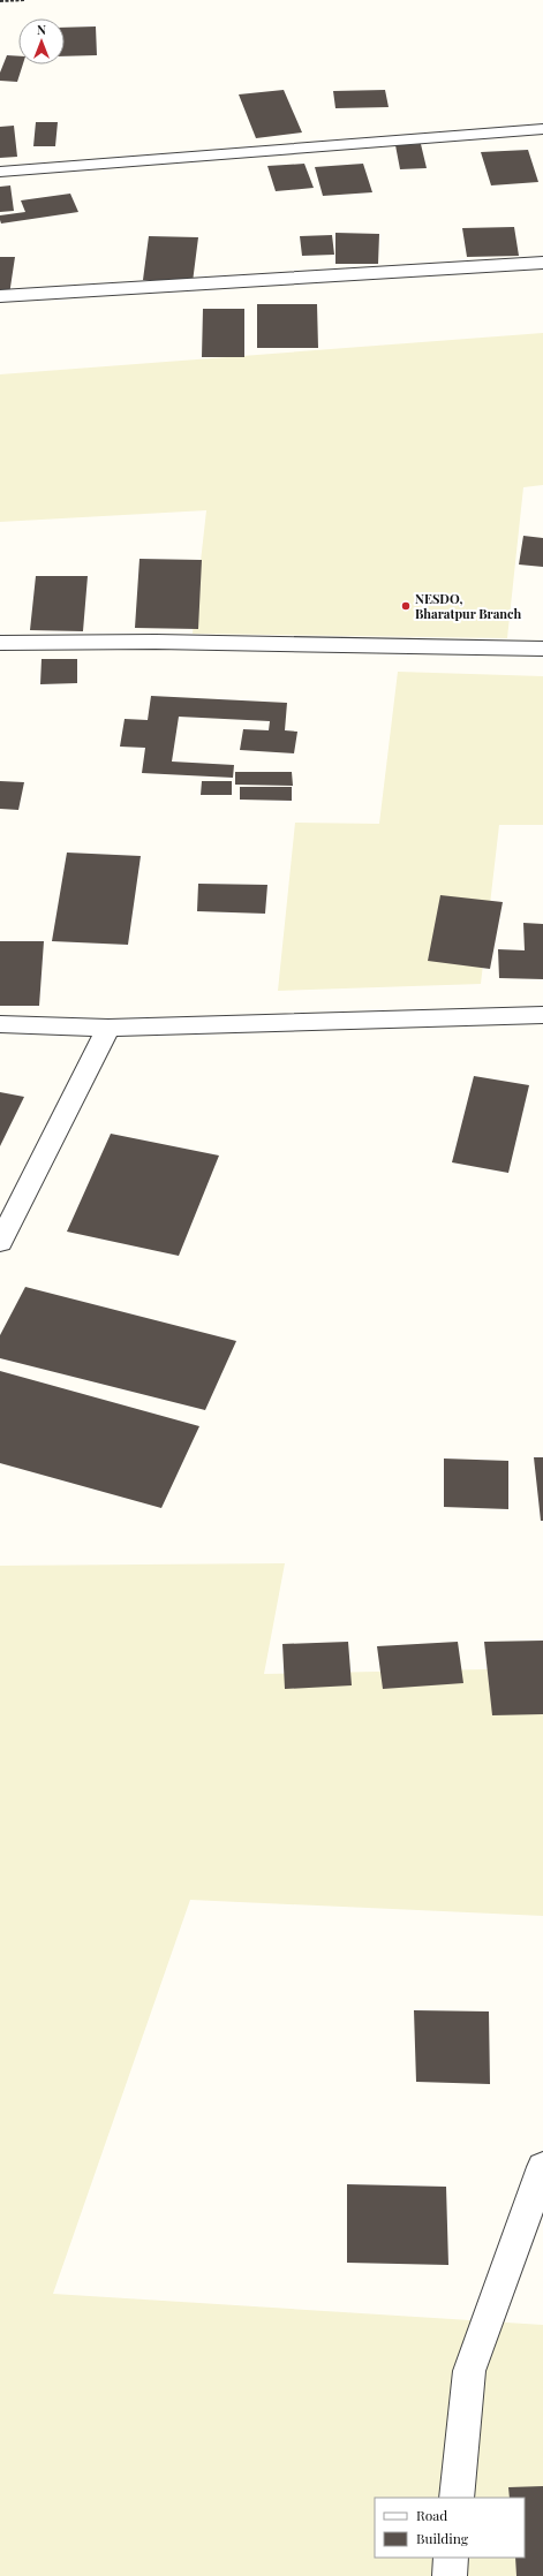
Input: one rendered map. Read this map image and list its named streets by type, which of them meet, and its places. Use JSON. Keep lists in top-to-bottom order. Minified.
{"places":["NESDO, Bharatpur Branch"],"legend":["Road","Building"],"north":"top"}
